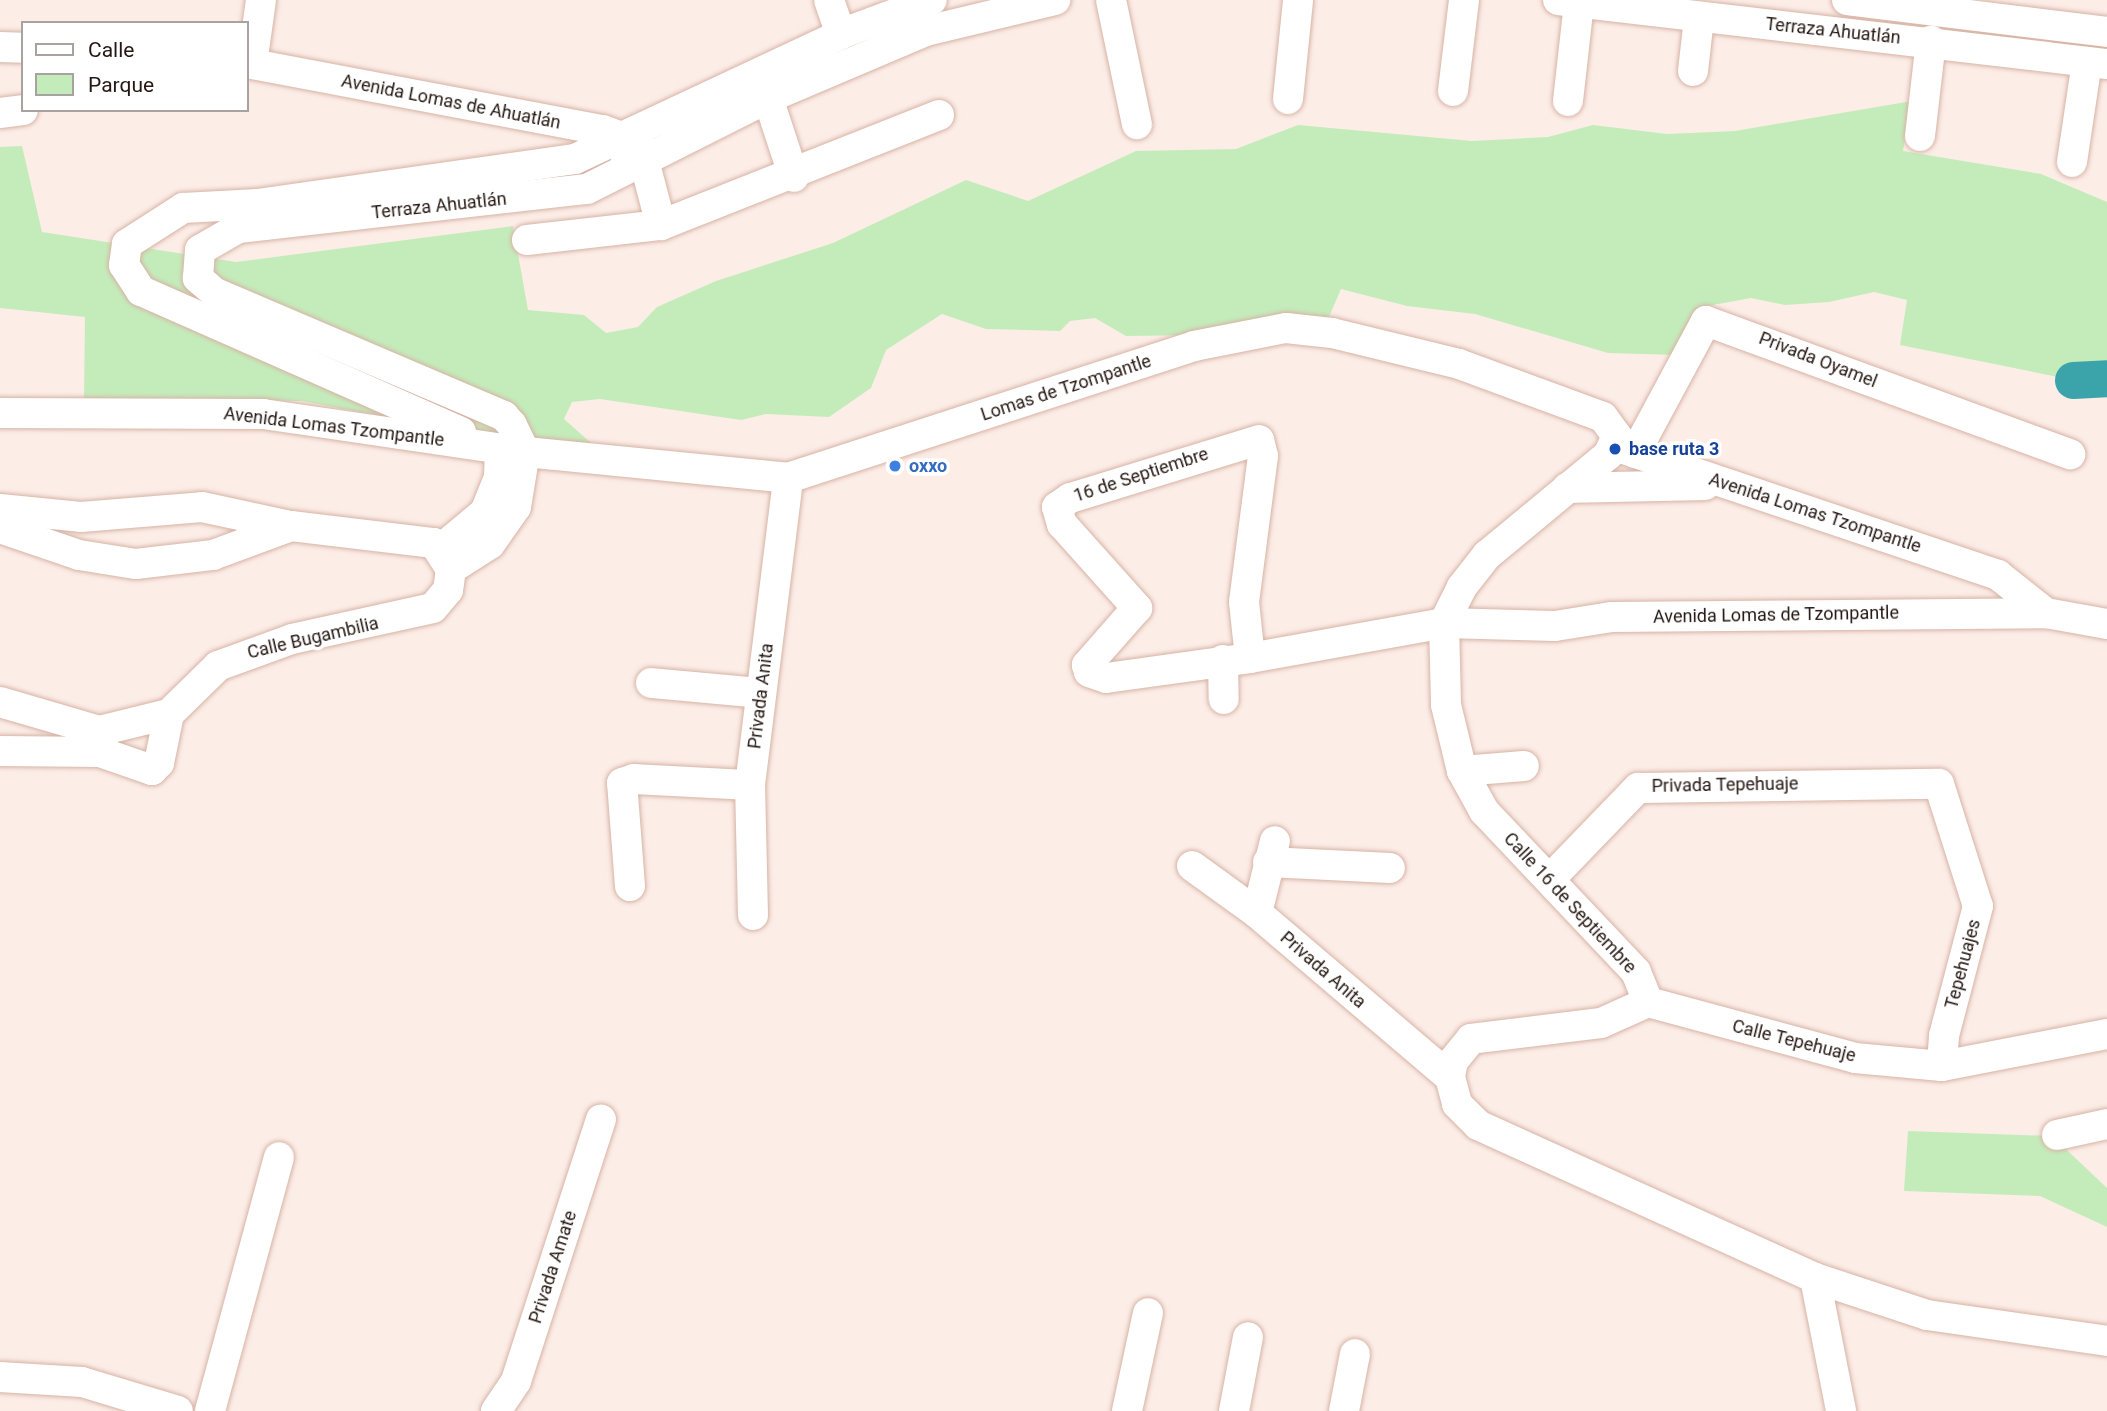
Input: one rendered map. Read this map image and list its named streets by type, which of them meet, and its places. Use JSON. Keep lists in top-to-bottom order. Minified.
{"streets":{"street":["Terraza Ahuatlán","Avenida Lomas de Ahuatlán","Privada Oyamel","Lomas de Tzompantle","Avenida Lomas Tzompantle","16 de Septiembre","Avenida Lomas de Tzompantle","Calle Bugambilia","Privada Anita","Privada Tepehuaje","Calle 16 de Septiembre","Tepehuajes","Calle Tepehuaje","Privada Amate"]},"crossings":[["Terraza Ahuatlán","Avenida Lomas de Ahuatlán"],["Terraza Ahuatlán","Lomas de Tzompantle"],["Terraza Ahuatlán","Avenida Lomas Tzompantle"],["Terraza Ahuatlán","Calle Bugambilia"],["Privada Oyamel","Lomas de Tzompantle"],["Privada Oyamel","Avenida Lomas Tzompantle"],["Lomas de Tzompantle","Avenida Lomas Tzompantle"],["Lomas de Tzompantle","Calle Bugambilia"],["Lomas de Tzompantle","Privada Anita"],["Avenida Lomas Tzompantle","Avenida Lomas de Tzompantle"],["Avenida Lomas Tzompantle","Calle Bugambilia"],["16 de Septiembre","Avenida Lomas de Tzompantle"],["16 de Septiembre","Calle 16 de Septiembre"],["Avenida Lomas de Tzompantle","Calle 16 de Septiembre"],["Privada Tepehuaje","Calle 16 de Septiembre"],["Privada Tepehuaje","Tepehuajes"],["Calle 16 de Septiembre","Calle Tepehuaje"],["Tepehuajes","Calle Tepehuaje"]],"places":["base ruta 3","oxxo"],"legend":["Calle","Parque"]}
